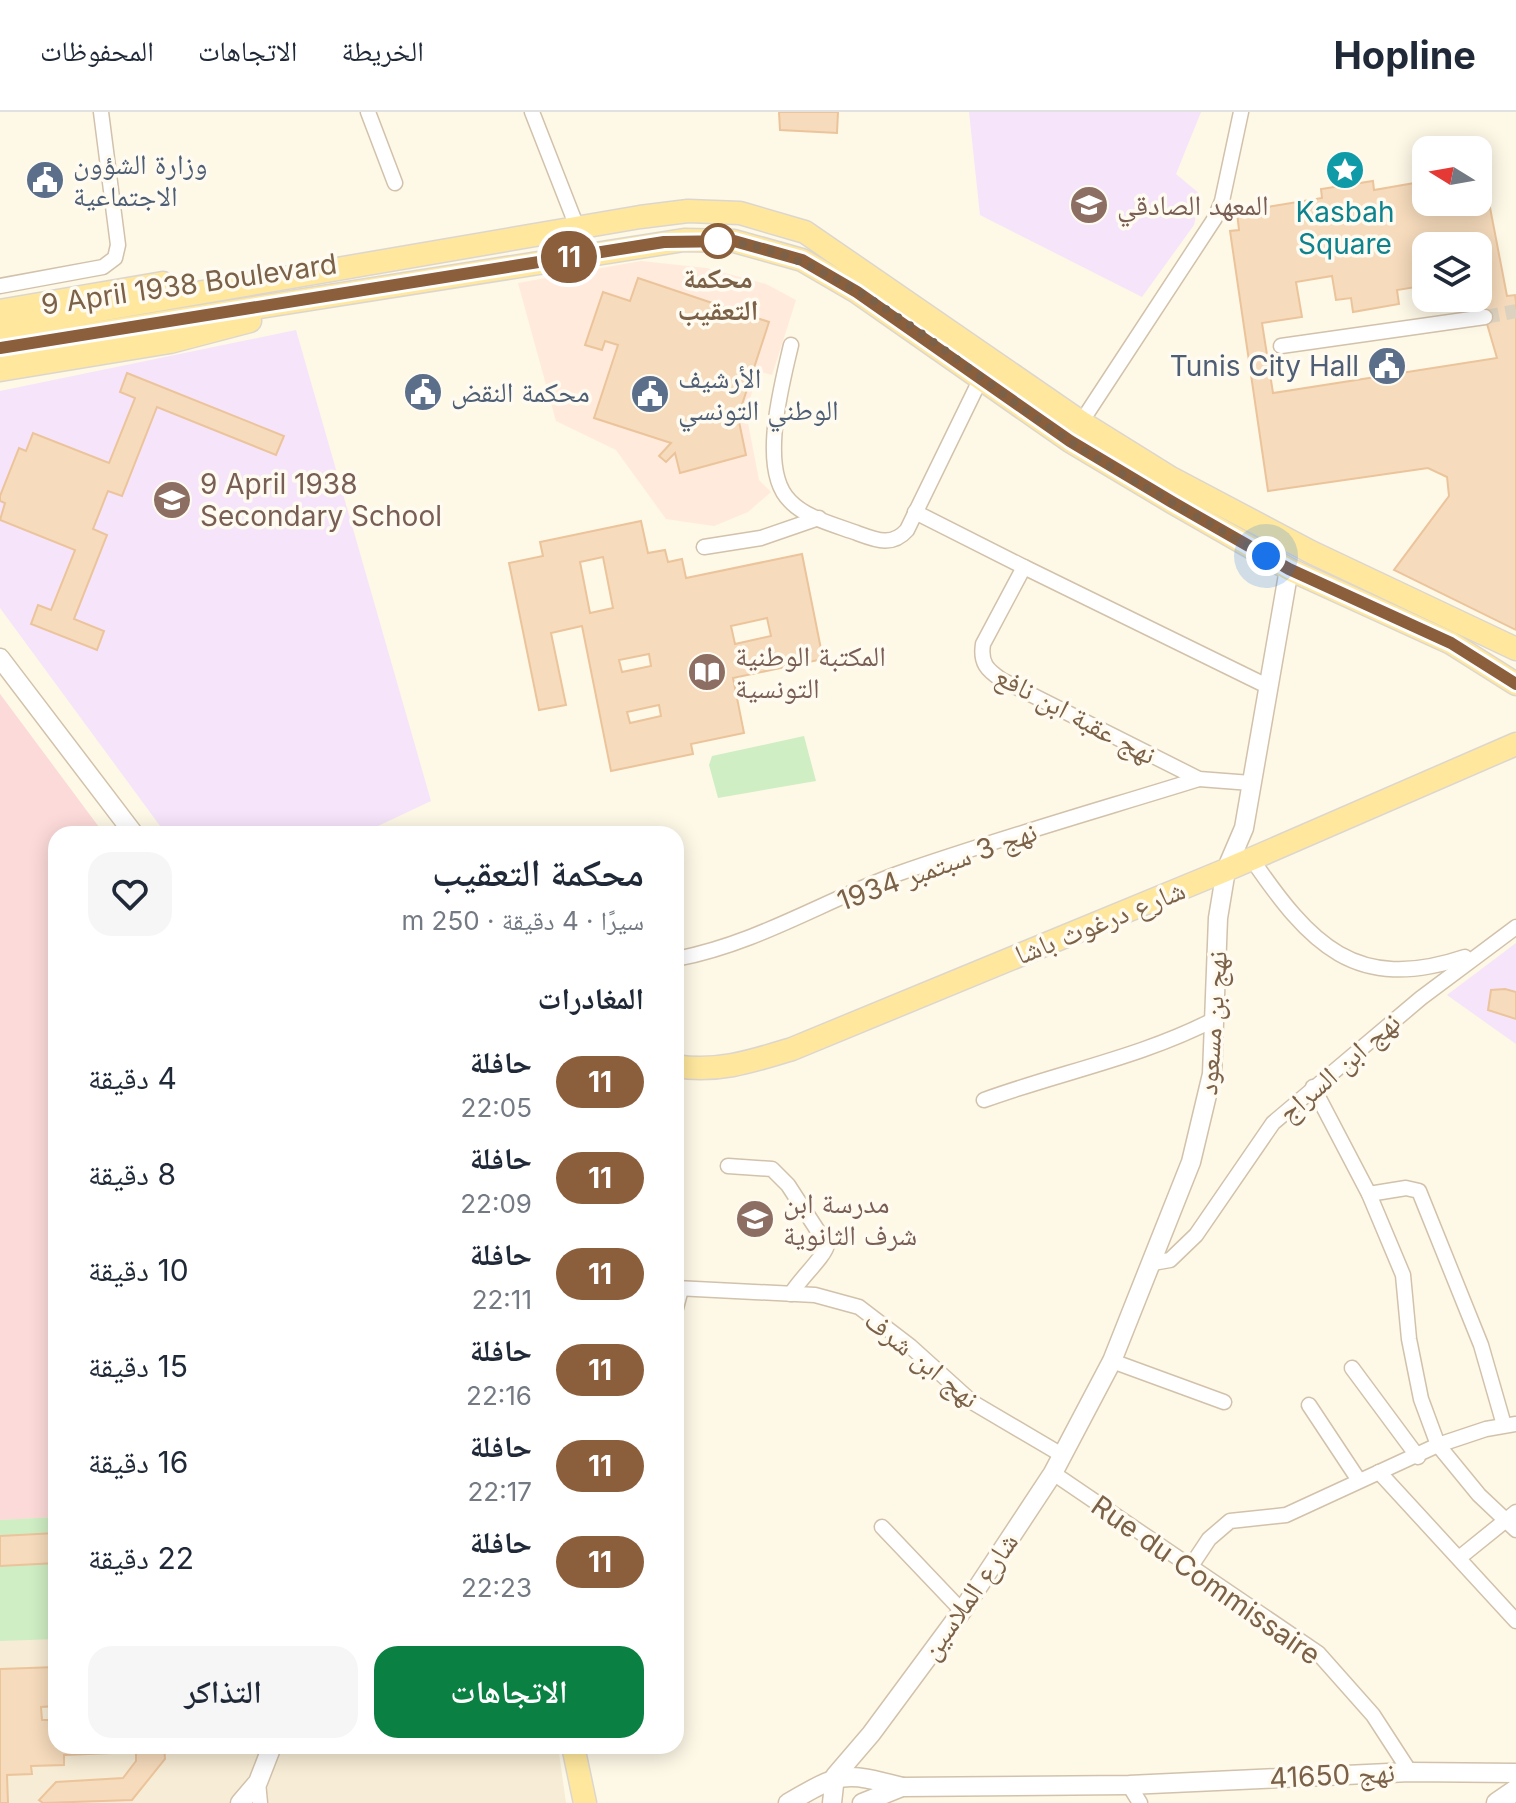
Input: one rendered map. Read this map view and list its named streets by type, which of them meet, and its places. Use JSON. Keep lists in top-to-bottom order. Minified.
{"streets":{"main road":["9 April 1938 Boulevard","شارع درغوث باشا"],"street":["نهج عقبة ابن نافع","نهج 3 سبتمبر 1934","نهج بن مسعود","نهج ابن السراج","نهج ابن شرف","Rue du Commissaire","شارع الملاسين","نهج 41650"]},"crossings":[["9 April 1938 Boulevard","نهج بن مسعود"],["نهج عقبة ابن نافع","نهج 3 سبتمبر 1934"],["نهج عقبة ابن نافع","نهج بن مسعود"],["شارع درغوث باشا","نهج بن مسعود"],["شارع درغوث باشا","نهج ابن السراج"],["نهج بن مسعود","نهج ابن السراج"],["نهج بن مسعود","نهج ابن شرف"],["نهج بن مسعود","شارع الملاسين"],["نهج ابن شرف","شارع الملاسين"],["Rue du Commissaire","شارع الملاسين"],["Rue du Commissaire","نهج 41650"],["شارع الملاسين","نهج 41650"]],"places":{"place":["Kasbah Square"],"public building":["وزارة الشؤون الاجتماعية","Tunis City Hall","محكمة النقض","الأرشيف الوطني التونسي"],"school or university":["المعهد الصادقي","9 April 1938 Secondary School","مدرسة ابن شرف الثانوية"],"other":["محكمة التعقيب"],"library":["المكتبة الوطنية التونسية"]},"lines":["bus line 11"],"north":"left","page":{"header":"Hopline","nav":["الخريطة","الاتجاهات","المحفوظات"],"on_map":"11","heading":[["محكمة التعقيب","سيرًا · 4 دقيقة · 250 m"],"المغادرات"],"list":[{"mark":"11","name":"حافلة","note":"22:05","value":"4 دقيقة"},{"mark":"11","name":"حافلة","note":"22:09","value":"8 دقيقة"},{"mark":"11","name":"حافلة","note":"22:11","value":"10 دقيقة"},{"mark":"11","name":"حافلة","note":"22:16","value":"15 دقيقة"},{"mark":"11","name":"حافلة","note":"22:17","value":"16 دقيقة"},{"mark":"11","name":"حافلة","note":"22:23","value":"22 دقيقة"}],"buttons":["الاتجاهات","التذاكر"]}}
